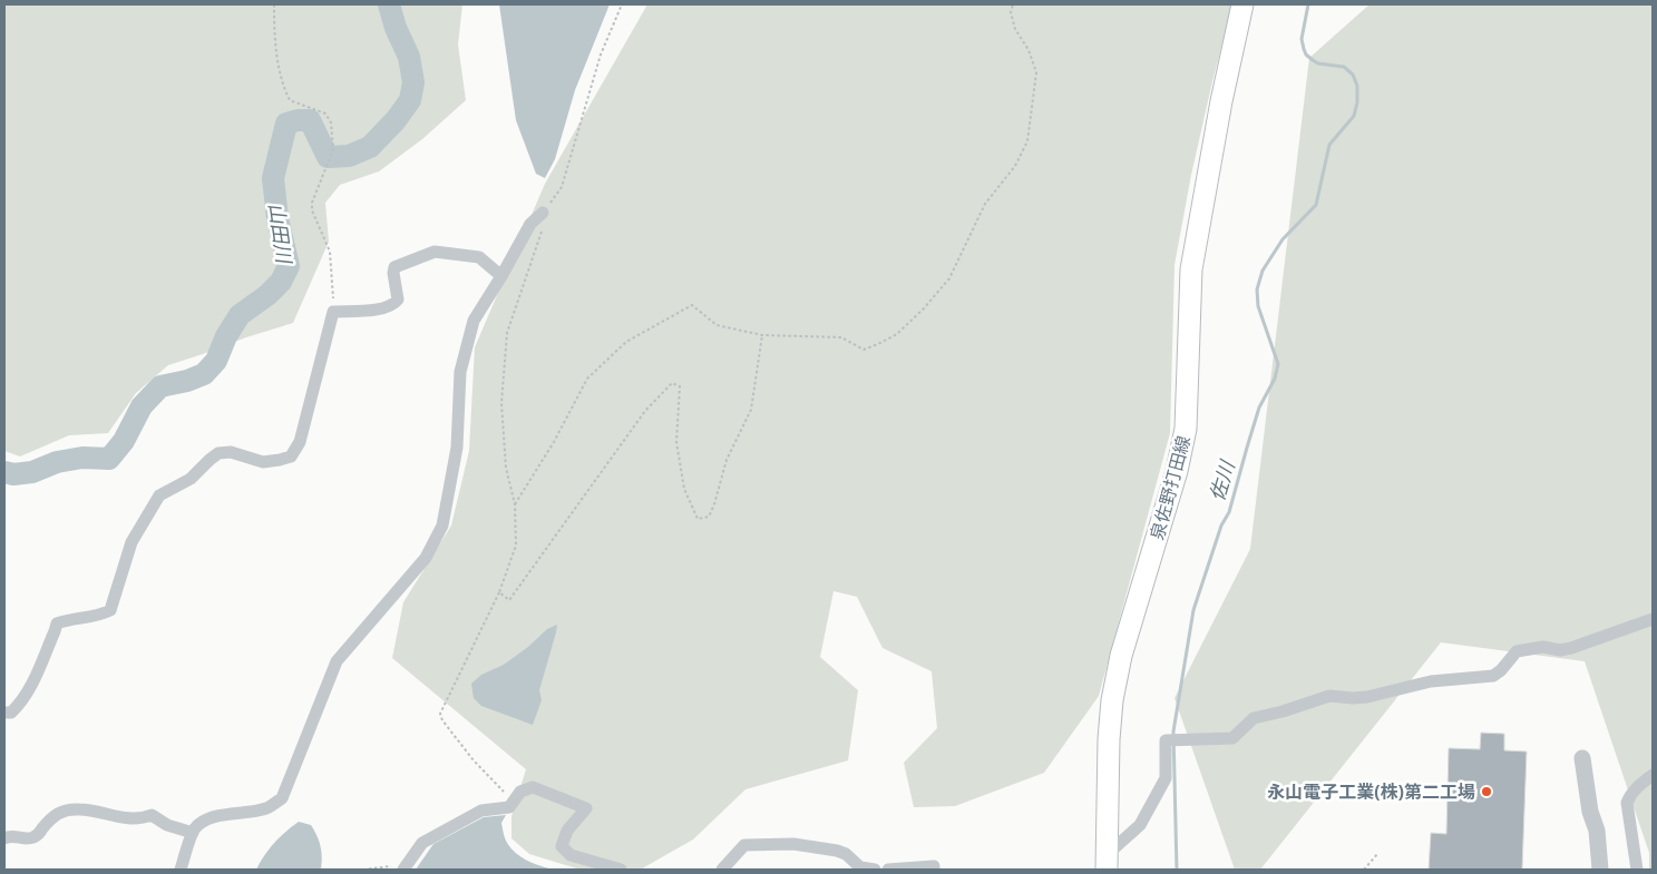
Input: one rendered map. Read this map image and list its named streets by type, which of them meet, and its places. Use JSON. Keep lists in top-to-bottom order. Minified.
{"streets":{"main road":["泉佐野打田線"]},"water":["山田川","佐川"],"places":["永山電子工業(株)第二工場"]}
